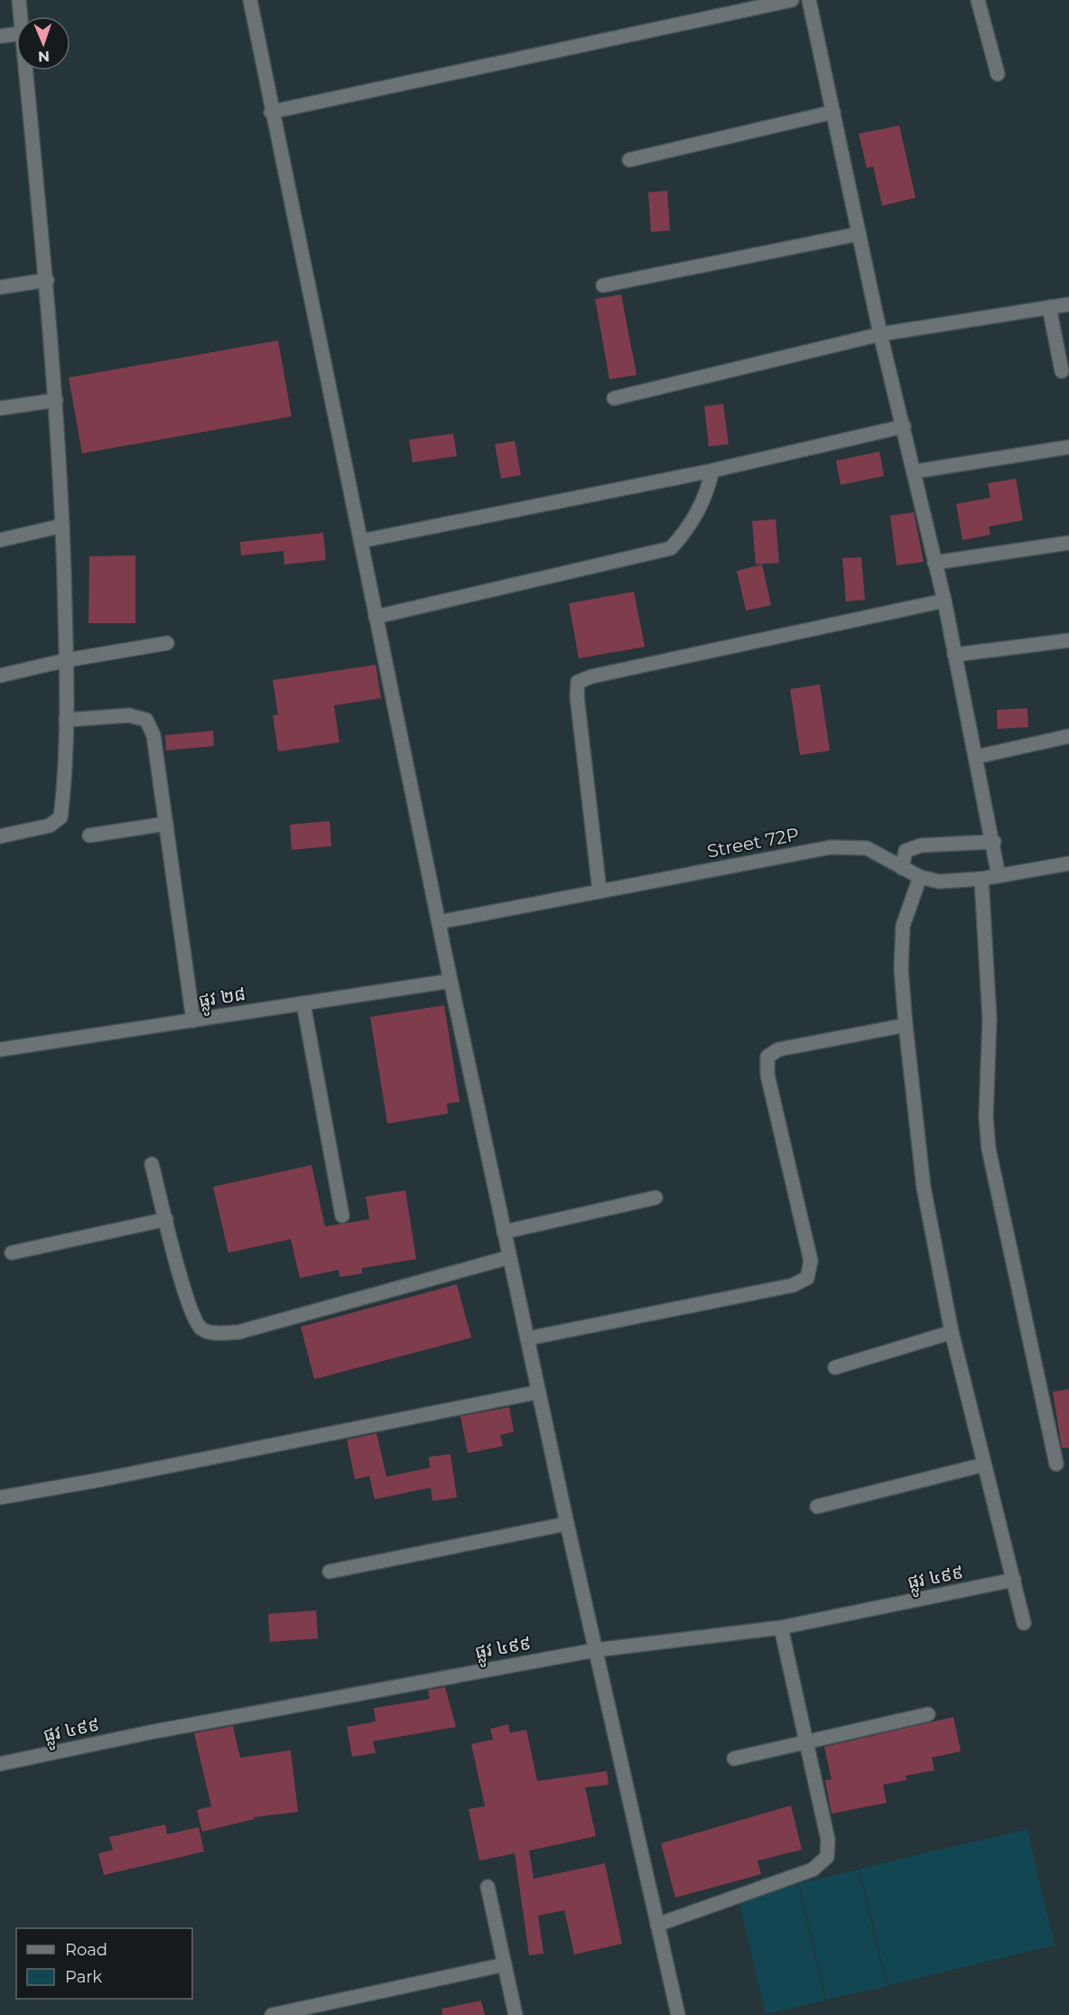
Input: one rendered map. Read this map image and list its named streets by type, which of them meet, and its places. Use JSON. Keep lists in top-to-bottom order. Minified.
{"streets":{"street":["Street 72P","ផ្លូវ ២៨","ផ្លូវ ៤៩៩"]},"legend":["Road","Park"],"north":"bottom"}
